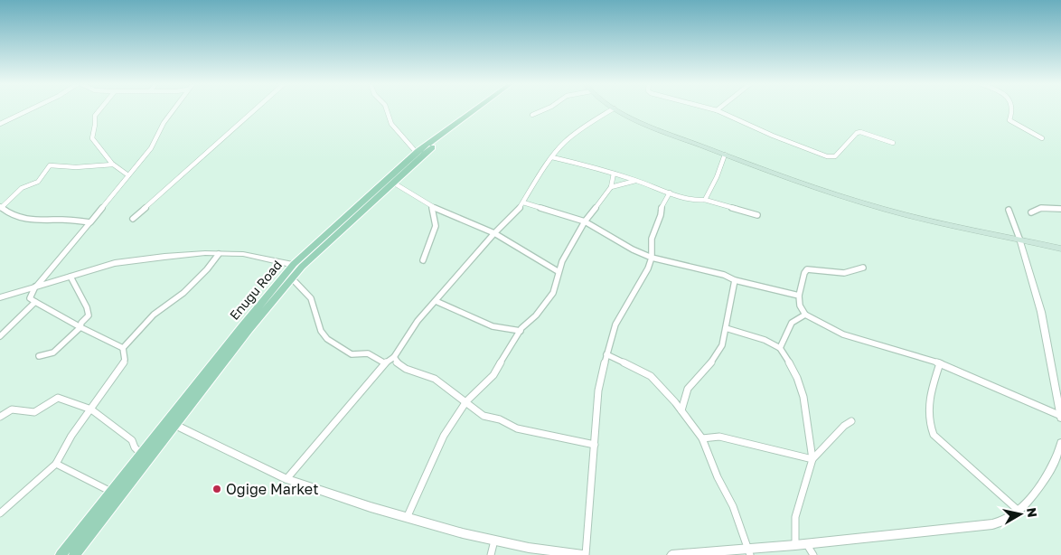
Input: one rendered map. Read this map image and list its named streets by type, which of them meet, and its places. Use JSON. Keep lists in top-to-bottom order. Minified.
{"streets":{"main road":["Enugu Road"]},"places":["Ogige Market"],"north":"right"}
